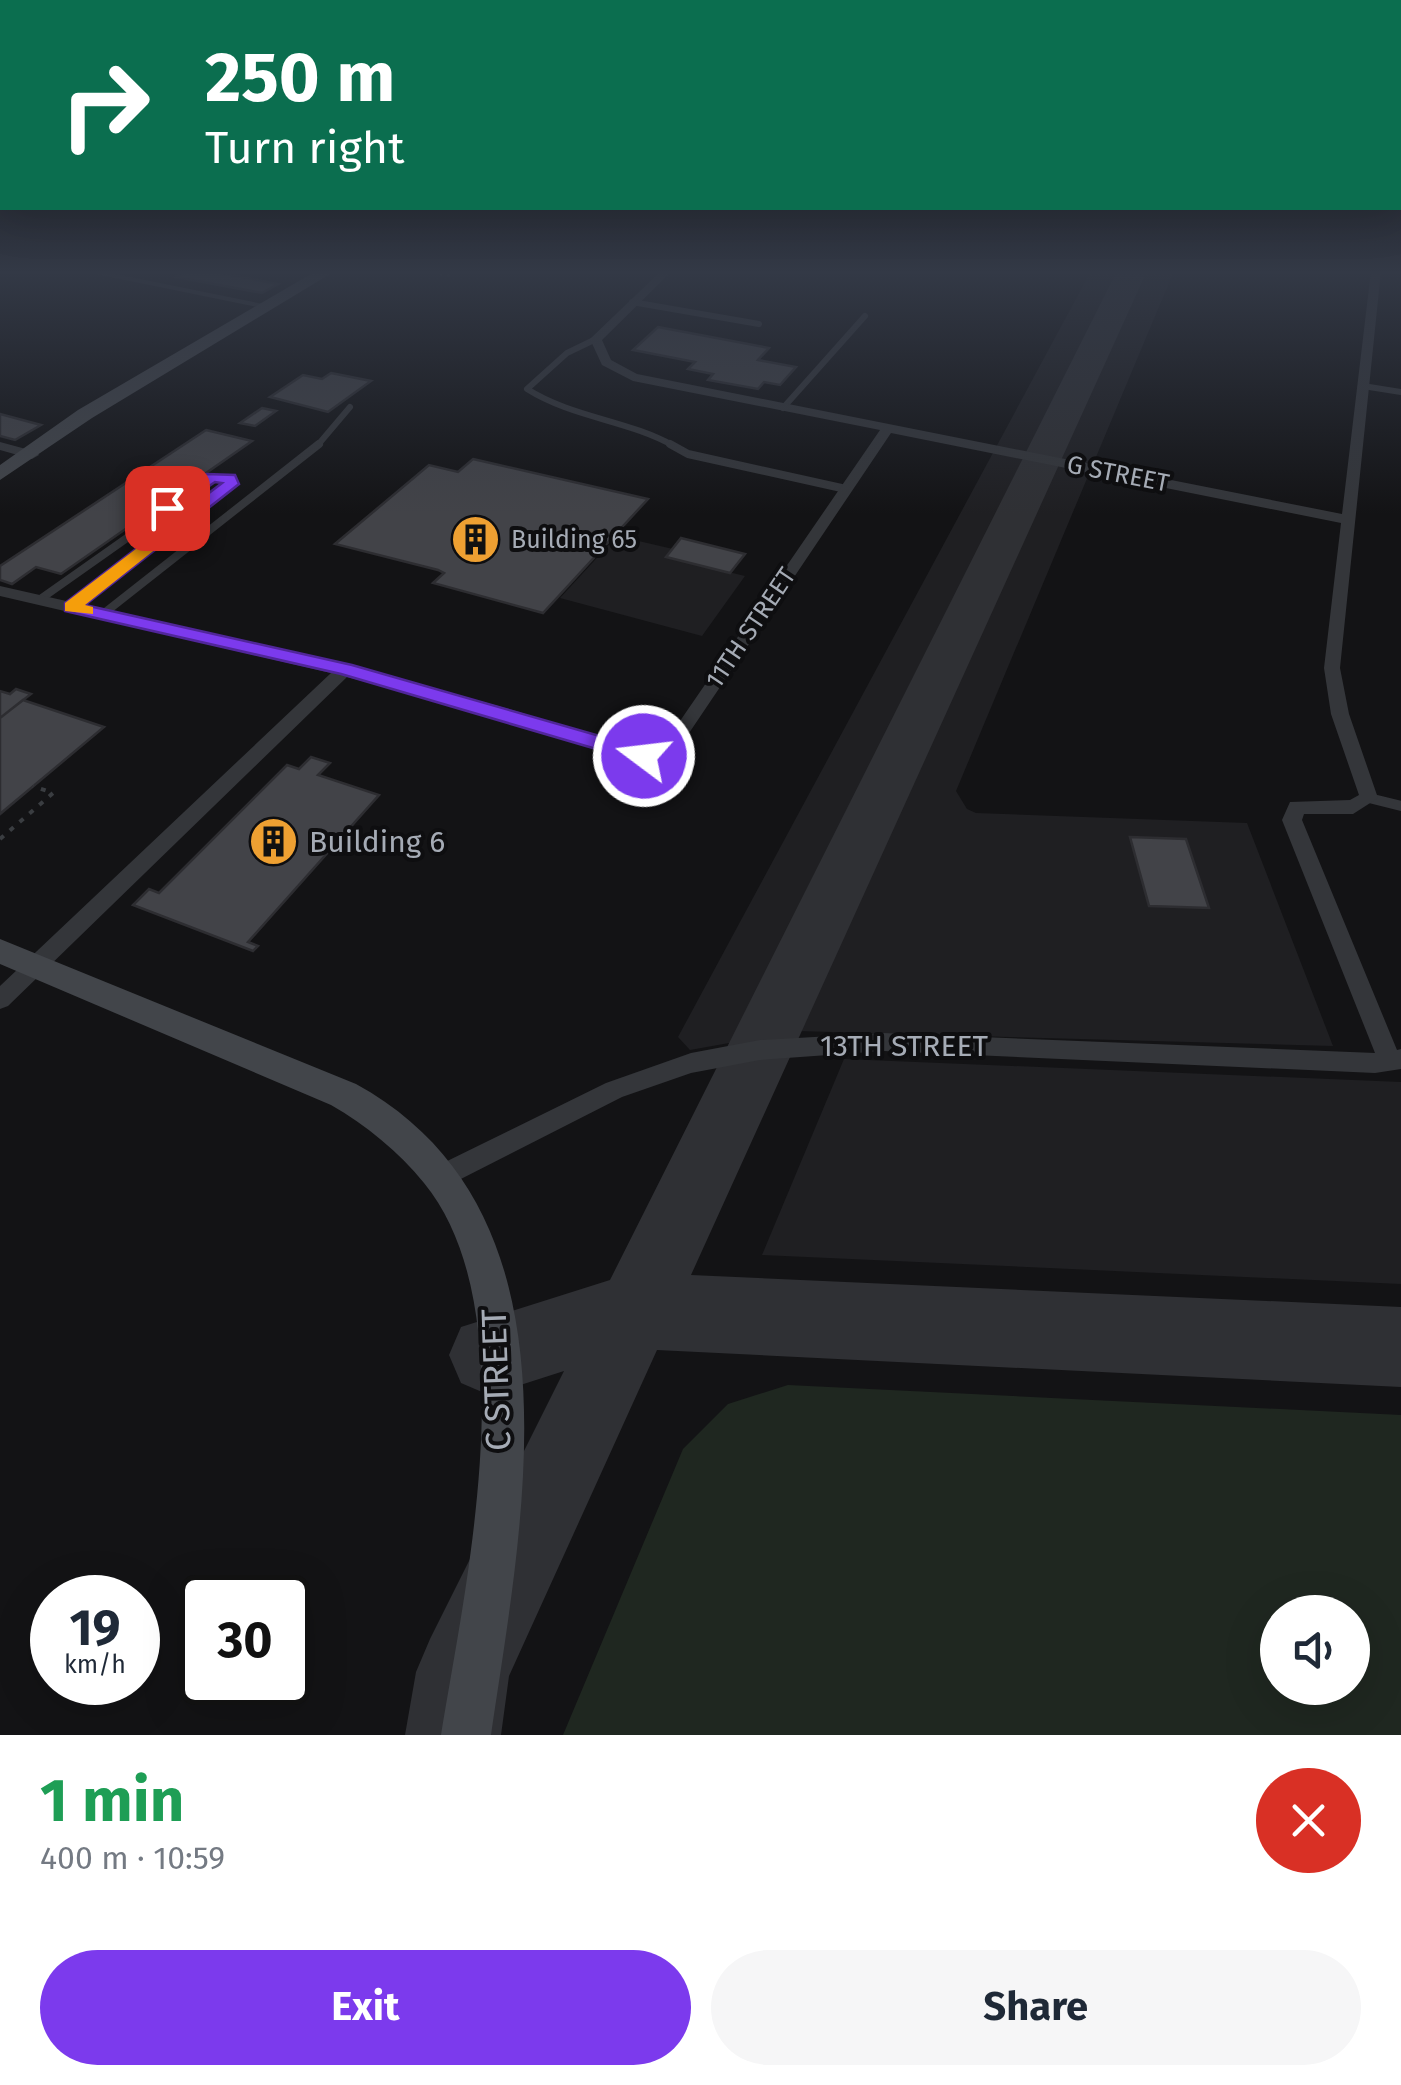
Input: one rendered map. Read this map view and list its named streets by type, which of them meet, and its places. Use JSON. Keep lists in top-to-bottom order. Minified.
{"streets":{"street":["G STREET","11TH STREET","13TH STREET","C STREET"]},"crossings":[["G STREET","11TH STREET"],["13TH STREET","C STREET"]],"places":{"building":["Building 65","Building 6"]},"page":{"turn":["250 m","Turn right"],"speed":"19 km/h","limit":"30","heading":["1 min","400 m · 10:59"],"buttons":["Exit","Share"]}}
